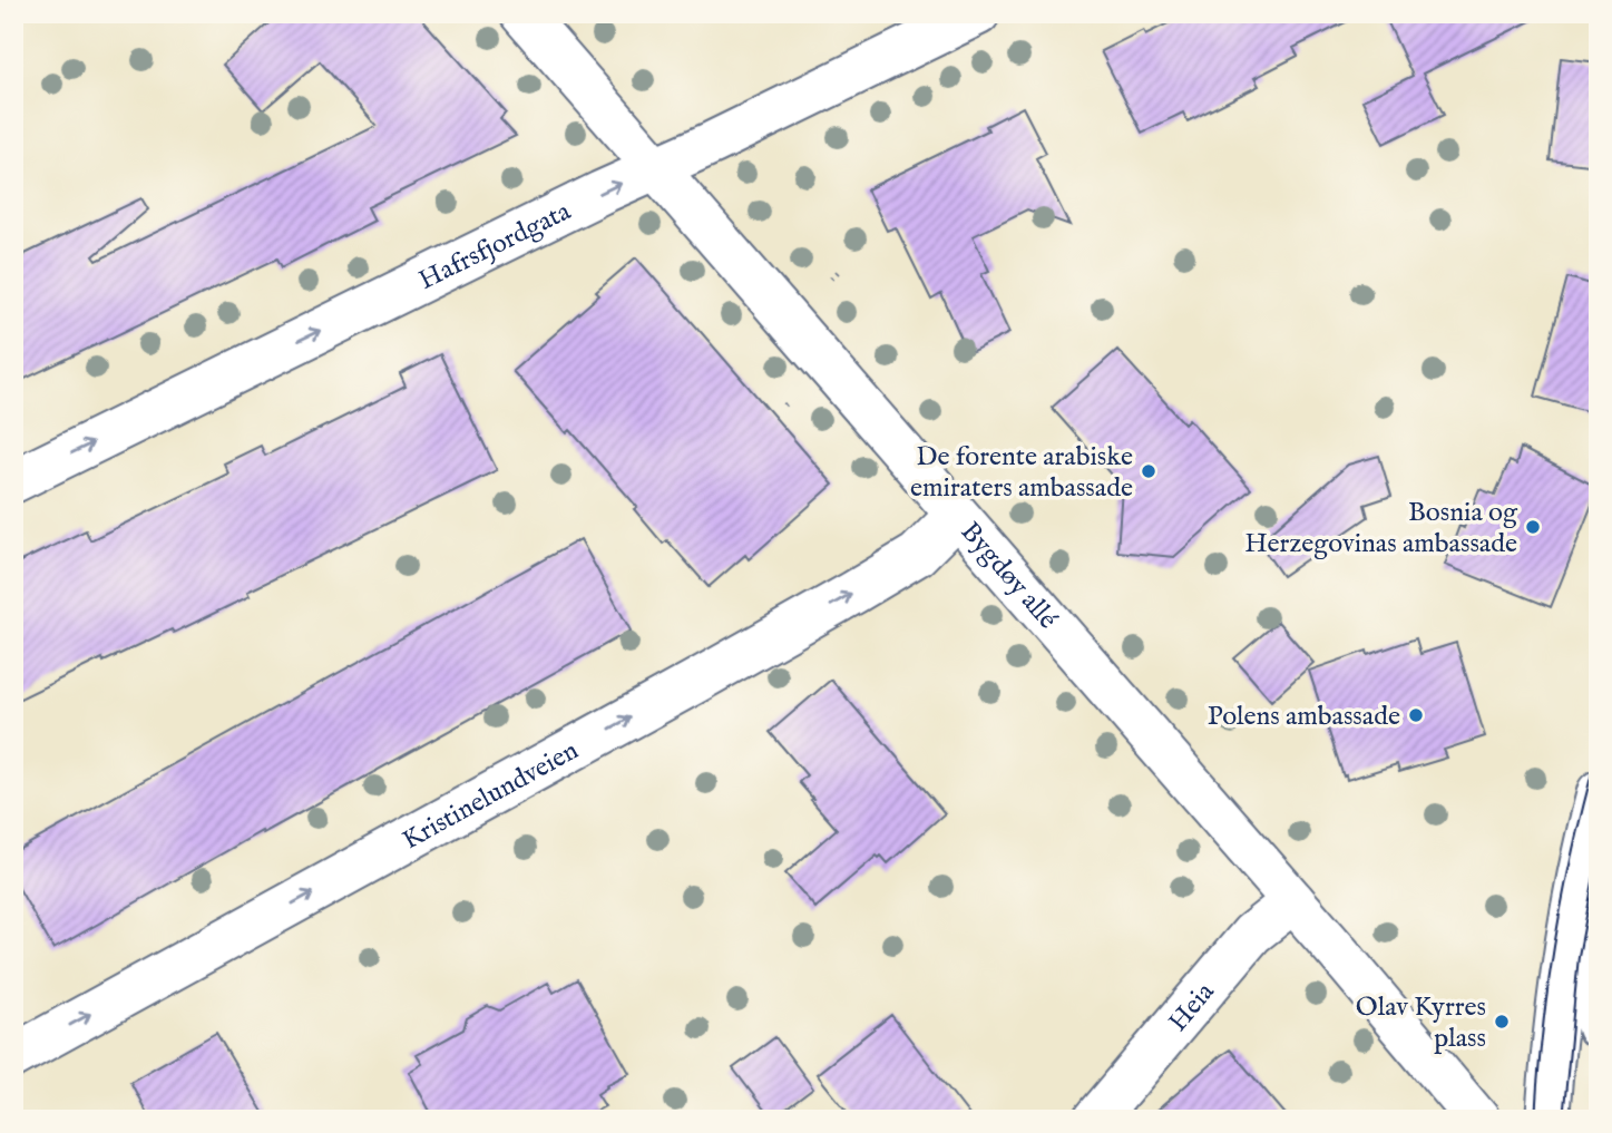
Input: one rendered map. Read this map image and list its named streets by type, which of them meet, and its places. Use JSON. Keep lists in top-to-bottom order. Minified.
{"streets":{"street":["Hafrsfjordgata","Bygdøy allé","Kristinelundveien","Heia"]},"crossings":[["Hafrsfjordgata","Bygdøy allé"],["Bygdøy allé","Kristinelundveien"],["Bygdøy allé","Heia"]],"one_way":["Hafrsfjordgata","Kristinelundveien"],"places":["De forente arabiske emiraters ambassade","Bosnia og Herzegovinas ambassade","Polens ambassade","Olav Kyrres plass"]}
